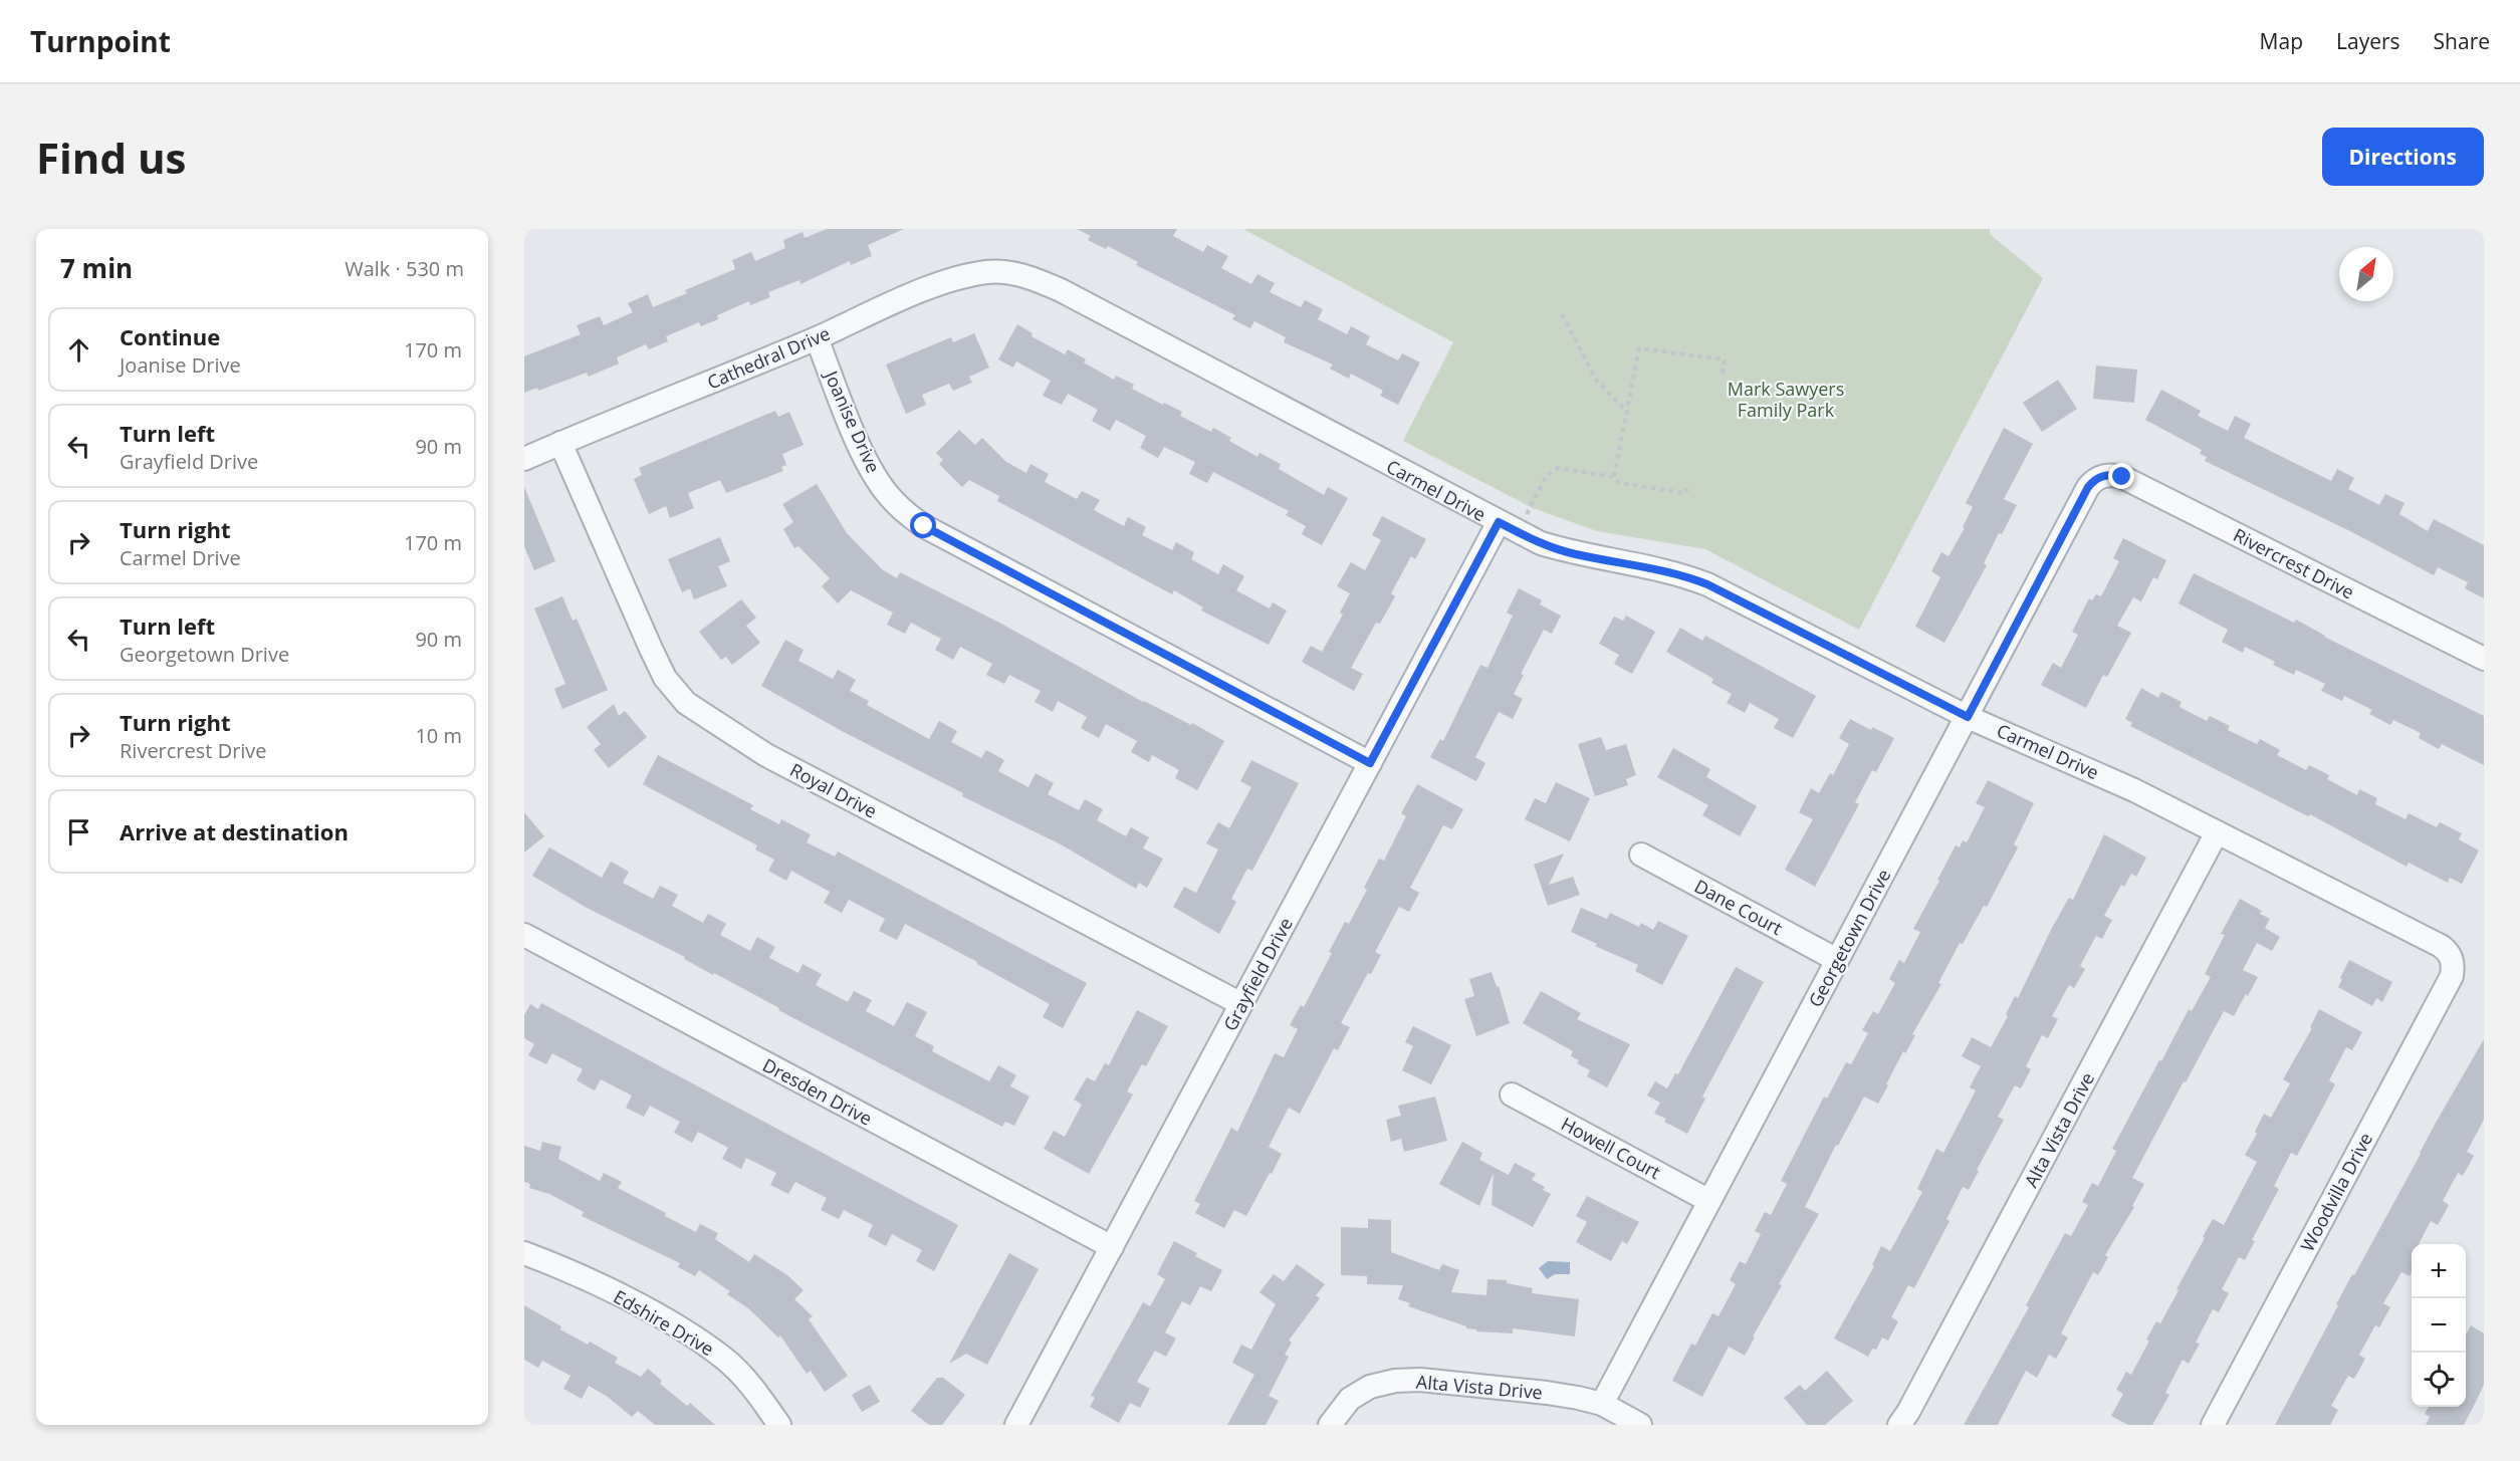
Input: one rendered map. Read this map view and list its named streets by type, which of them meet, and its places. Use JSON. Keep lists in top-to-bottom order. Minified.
{"streets":{"street":["Cathedral Drive","Joanise Drive","Carmel Drive","Rivercrest Drive","Royal Drive","Dane Court","Georgetown Drive","Grayfield Drive","Dresden Drive","Alta Vista Drive","Howell Court","Woodvilla Drive","Edshire Drive"]},"crossings":[["Cathedral Drive","Joanise Drive"],["Cathedral Drive","Carmel Drive"],["Cathedral Drive","Royal Drive"],["Joanise Drive","Grayfield Drive"],["Carmel Drive","Georgetown Drive"],["Carmel Drive","Grayfield Drive"],["Carmel Drive","Alta Vista Drive"],["Carmel Drive","Woodvilla Drive"],["Rivercrest Drive","Georgetown Drive"],["Royal Drive","Grayfield Drive"],["Dane Court","Georgetown Drive"],["Georgetown Drive","Alta Vista Drive"],["Georgetown Drive","Howell Court"],["Grayfield Drive","Dresden Drive"]],"parks":["Mark Sawyers Family Park"],"north":"top right","page":{"header":"Turnpoint","nav":["Map","Layers","Share"],"buttons":"Directions","title":"Find us","heading":["7 min","Walk · 530 m"],"list":[["Continue","Joanise Drive","170 m"],["Turn left","Grayfield Drive","90 m"],["Turn right","Carmel Drive","170 m"],["Turn left","Georgetown Drive","90 m"],["Turn right","Rivercrest Drive","10 m"],"Arrive at destination"],"map_buttons":["+","−"]}}
